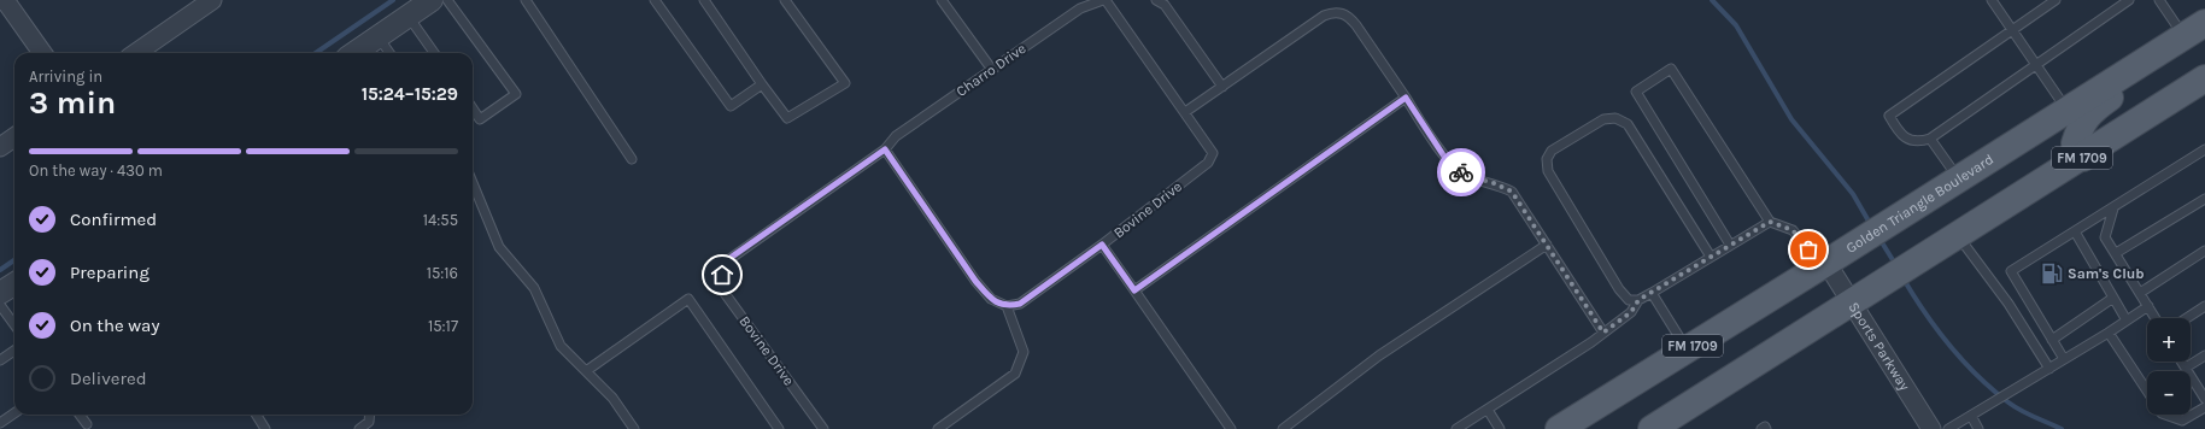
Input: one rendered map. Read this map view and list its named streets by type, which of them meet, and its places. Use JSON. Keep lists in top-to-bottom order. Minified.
{"streets":{"main road":["FM 1709","Golden Triangle Boulevard"],"street":["Sports Parkway"],"lane":["Charro Drive","Bovine Drive"]},"crossings":[["Charro Drive","Bovine Drive"],["FM 1709","Sports Parkway"],["Golden Triangle Boulevard","Sports Parkway"]],"places":{"fuel station":["Sam's Club"]},"page":{"heading":["3 min","Arriving in","15:24–15:29"],"bar":"On the way · 430 m","list":[["Confirmed","14:55"],["Preparing","15:16"],["On the way","15:17"],"Delivered"],"map_buttons":["+","−"]}}
